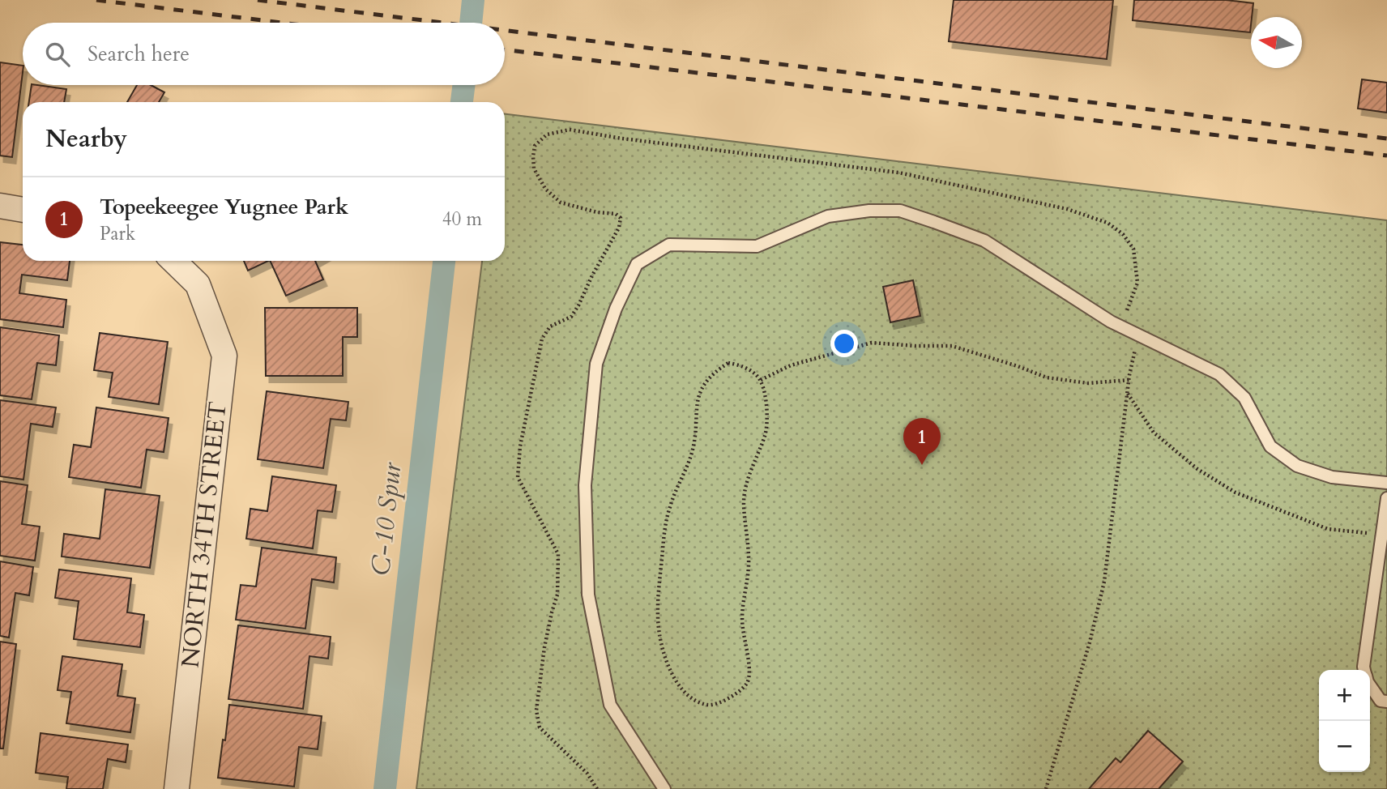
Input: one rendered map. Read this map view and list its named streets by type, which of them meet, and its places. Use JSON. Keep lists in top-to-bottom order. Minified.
{"streets":{"street":["NORTH 34TH STREET"]},"water":["C-10 Spur"],"north":"left","page":{"search":"Search here","heading":"Nearby","list":[{"mark":"1","name":"Topeekeegee Yugnee Park","note":"Park","value":"40 m"}],"pins":"1","map_buttons":["+","−"]}}
